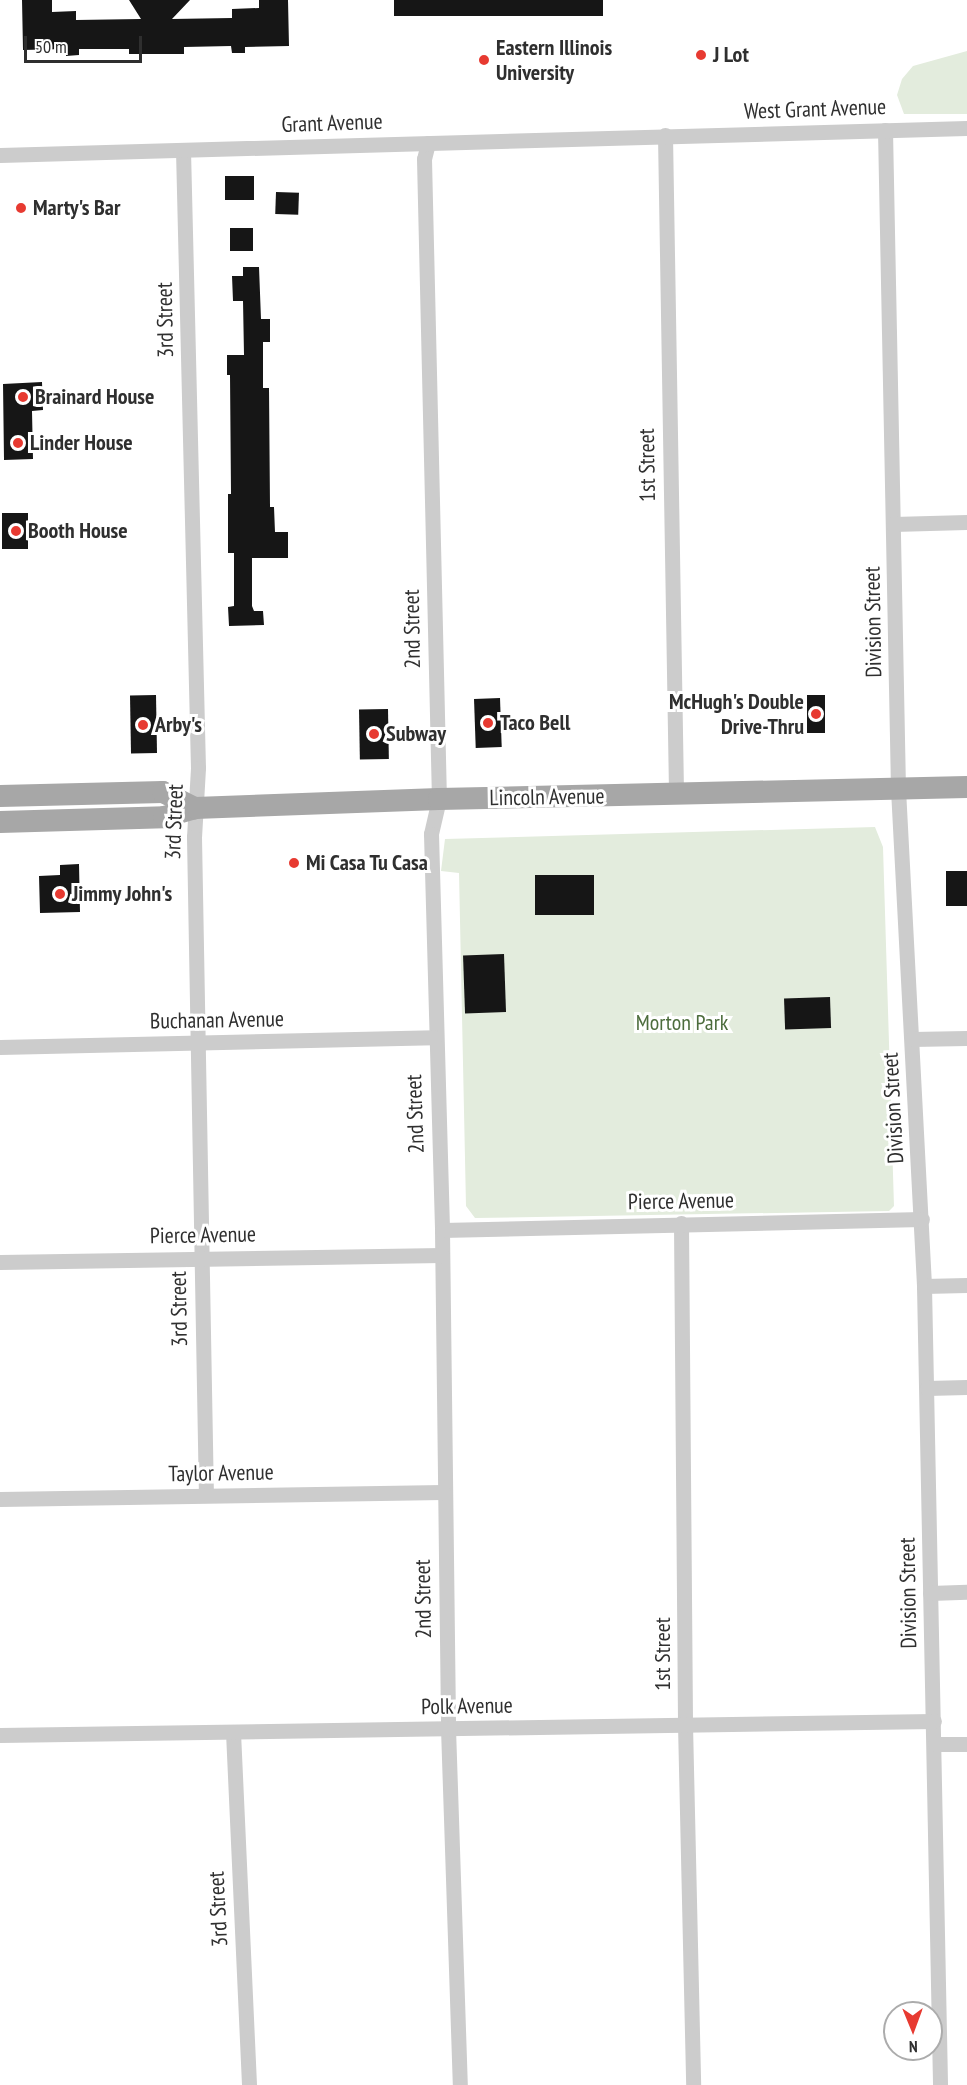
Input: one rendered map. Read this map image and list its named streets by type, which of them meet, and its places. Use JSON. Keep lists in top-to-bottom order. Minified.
{"streets":{"main road":["Lincoln Avenue"],"street":["West Grant Avenue","Grant Avenue","3rd Street","1st Street","Division Street","2nd Street","Buchanan Avenue","Pierce Avenue","Taylor Avenue","Polk Avenue"]},"crossings":[["West Grant Avenue","Grant Avenue"],["West Grant Avenue","1st Street"],["West Grant Avenue","Division Street"],["Grant Avenue","3rd Street"],["Grant Avenue","1st Street"],["Grant Avenue","2nd Street"],["3rd Street","Lincoln Avenue"],["3rd Street","Buchanan Avenue"],["3rd Street","Pierce Avenue"],["3rd Street","Taylor Avenue"],["3rd Street","Polk Avenue"],["1st Street","Lincoln Avenue"],["1st Street","Pierce Avenue"],["1st Street","Polk Avenue"],["Division Street","Lincoln Avenue"],["Division Street","Pierce Avenue"],["Division Street","Polk Avenue"],["2nd Street","Lincoln Avenue"],["2nd Street","Buchanan Avenue"],["2nd Street","Pierce Avenue"],["2nd Street","Taylor Avenue"],["2nd Street","Polk Avenue"]],"parks":["Morton Park"],"places":["J Lot","Eastern Illinois University","Marty's Bar","Brainard House","Linder House","Booth House","McHugh's Double Drive-Thru","Taco Bell","Arby's","Subway","Mi Casa Tu Casa","Jimmy John's"],"scale_bar":"50 m","north":"bottom"}
